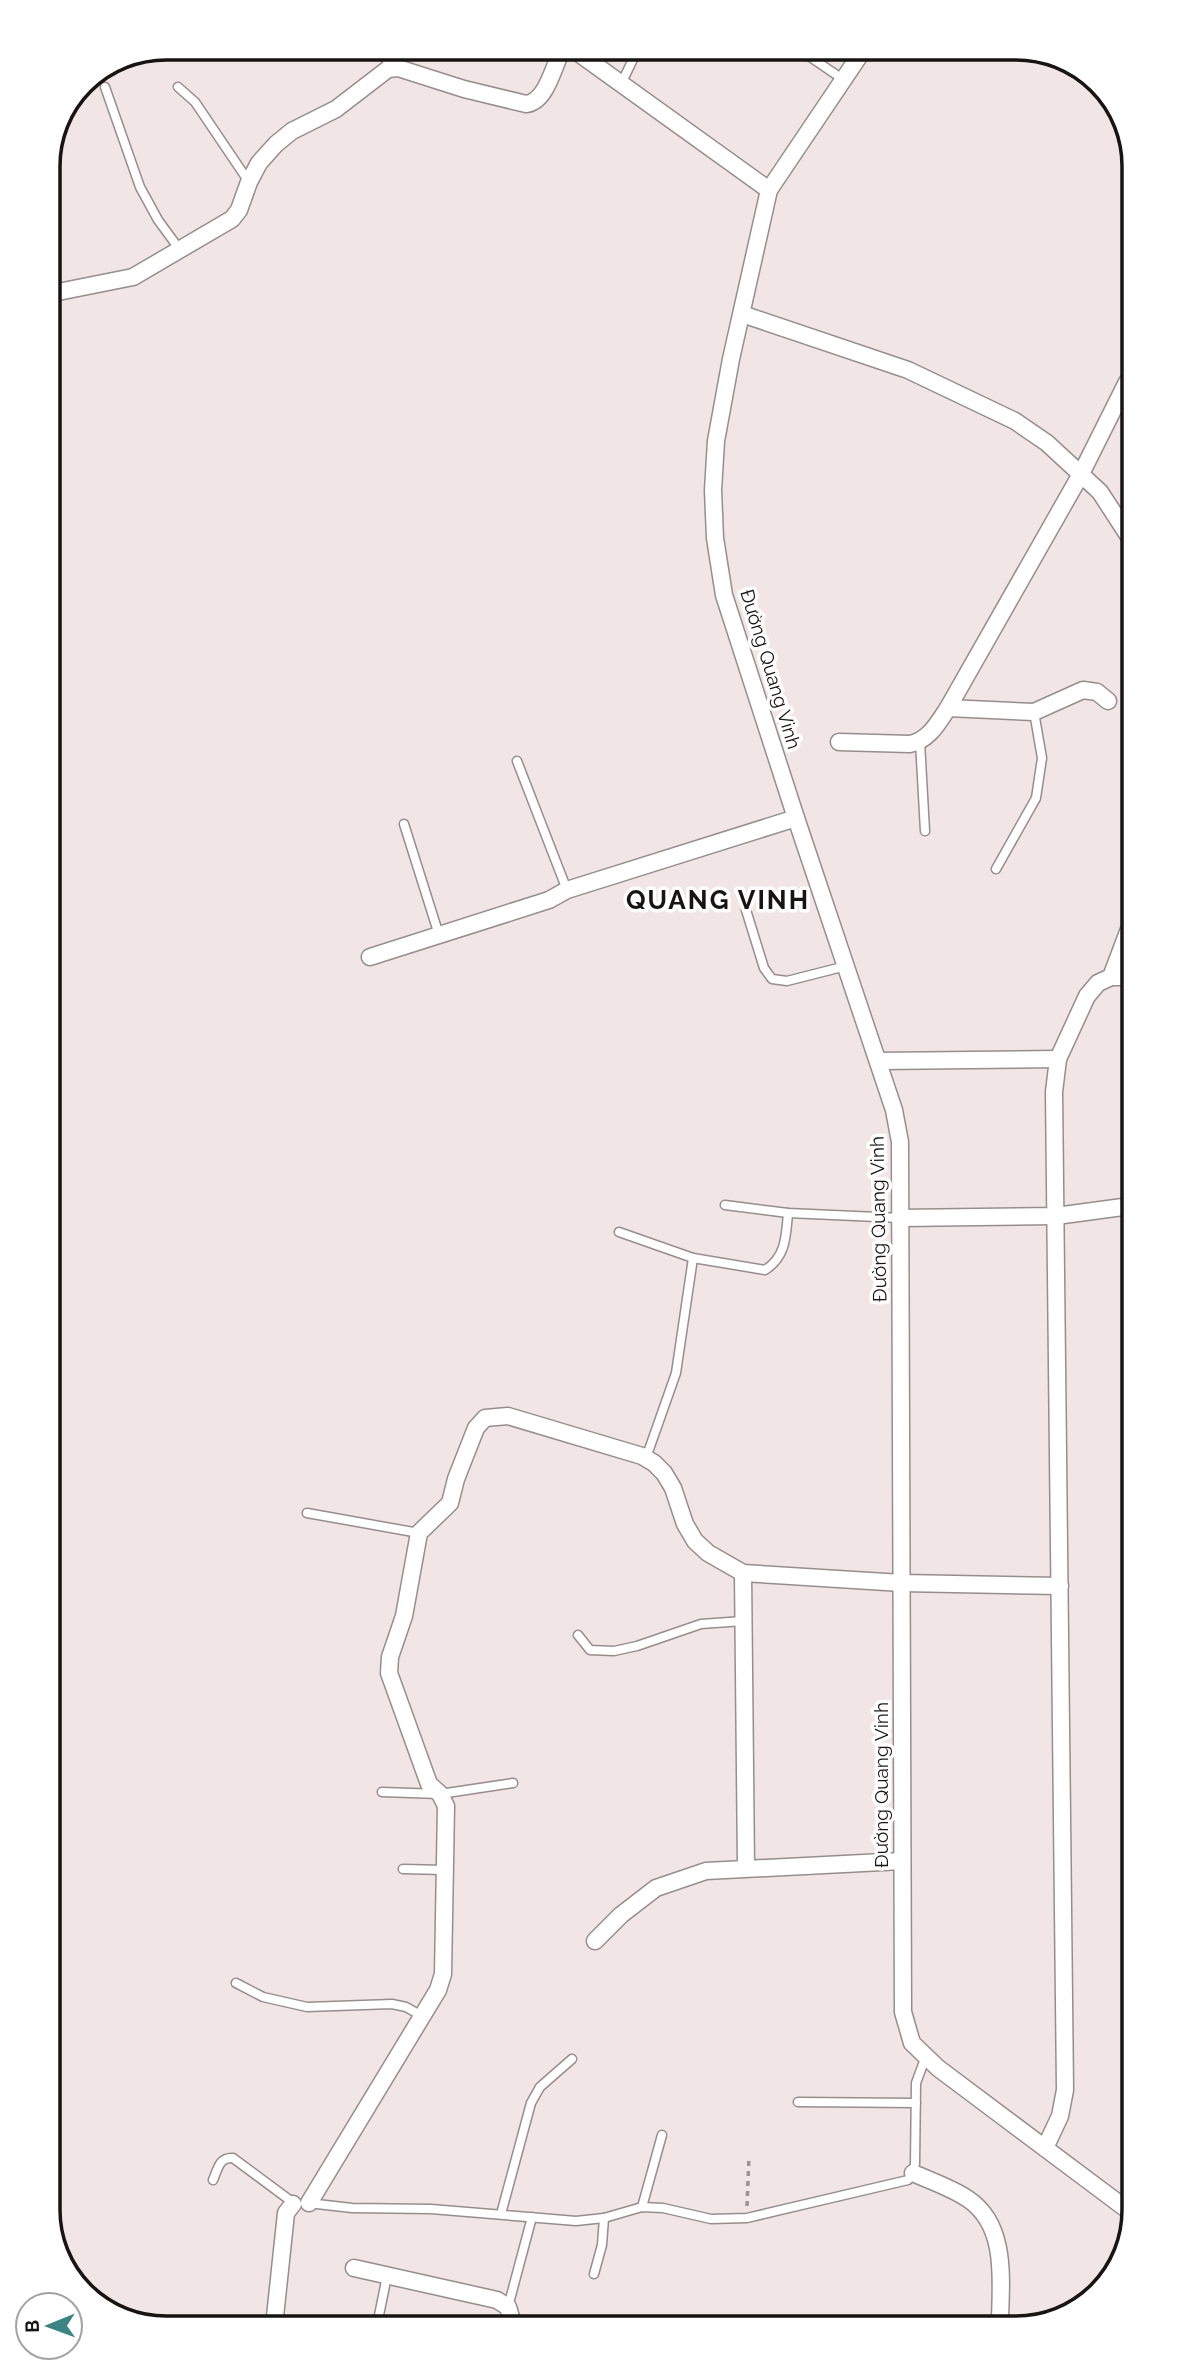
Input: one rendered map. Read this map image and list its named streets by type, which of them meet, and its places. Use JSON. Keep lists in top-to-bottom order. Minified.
{"streets":{"street":["Đường Quang Vinh"]},"districts":["QUANG VINH"],"north":"left"}
